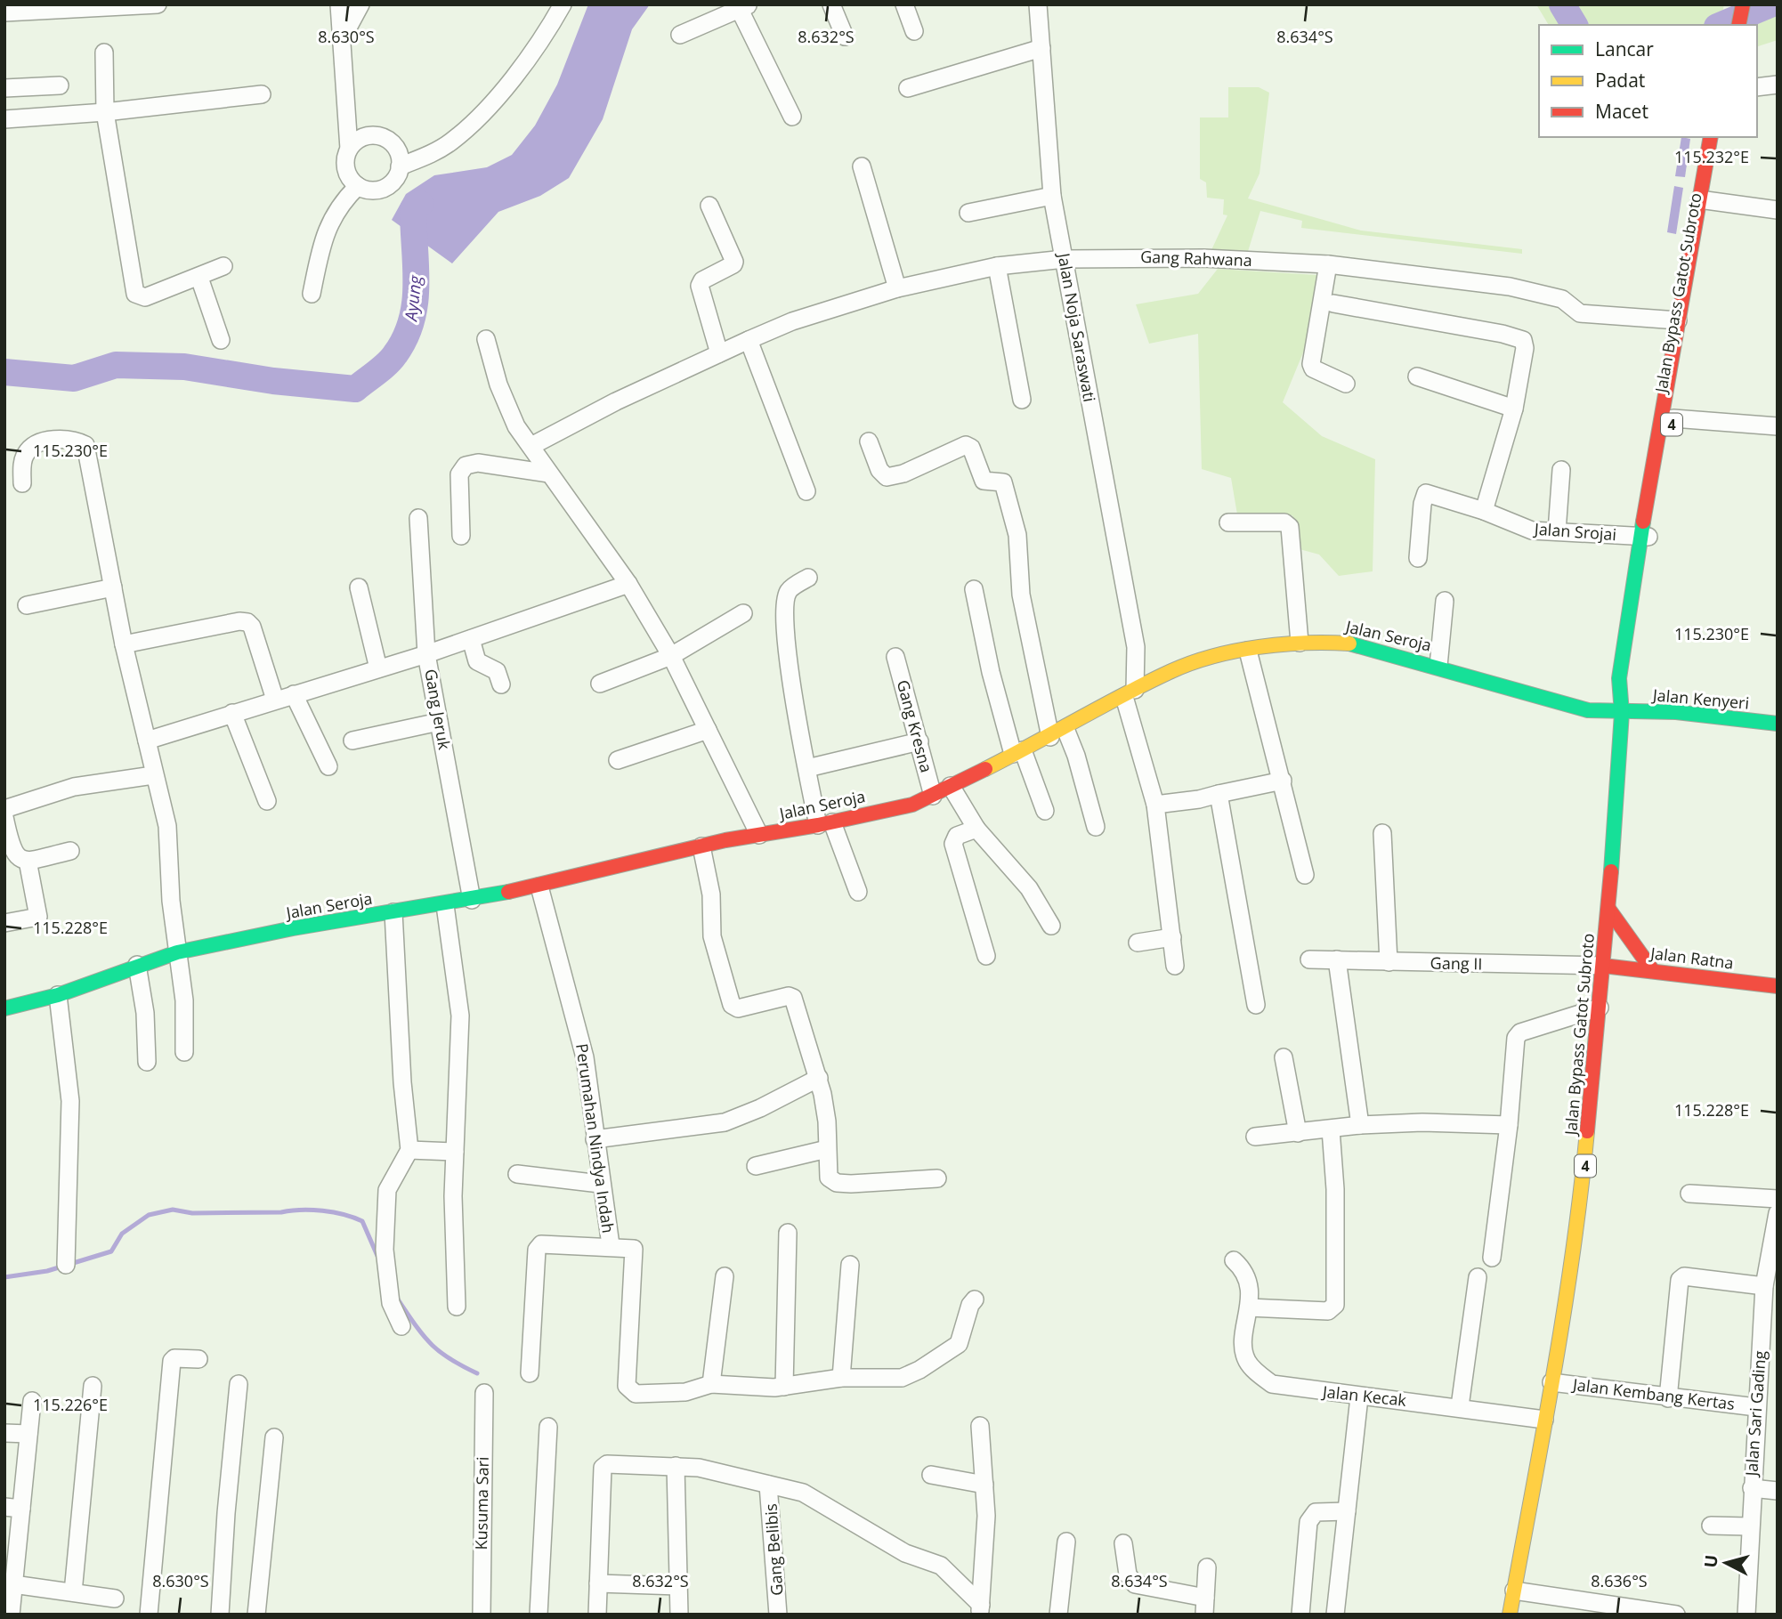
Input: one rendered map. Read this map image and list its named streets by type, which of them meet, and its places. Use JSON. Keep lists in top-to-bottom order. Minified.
{"streets":{"main road":["Jalan Bypass Gatot Subroto","4","Jalan Seroja","Jalan Kenyeri","Jalan Ratna"],"street":["Gang Rahwana","Jalan Noja Saraswati","Jalan Srojai","Gang Jeruk","Gang Kresna","Gang II","Perumahan Nindya Indah","Jalan Kembang Kertas","Jalan Kecak","Jalan Sari Gading","Kusuma Sari","Gang Belibis"]},"crossings":[["Gang Rahwana","Jalan Bypass Gatot Subroto"],["Gang Rahwana","Jalan Noja Saraswati"],["Jalan Bypass Gatot Subroto","Jalan Srojai"],["Jalan Bypass Gatot Subroto","Jalan Seroja"],["Jalan Bypass Gatot Subroto","Jalan Kenyeri"],["Jalan Bypass Gatot Subroto","Jalan Ratna"],["Jalan Bypass Gatot Subroto","Gang II"],["Jalan Bypass Gatot Subroto","Jalan Kembang Kertas"],["Jalan Bypass Gatot Subroto","Jalan Kecak"],["Jalan Noja Saraswati","Jalan Seroja"],["Jalan Seroja","Jalan Kenyeri"],["Jalan Seroja","Gang Jeruk"],["Jalan Seroja","Gang Kresna"],["Jalan Seroja","Perumahan Nindya Indah"],["Jalan Ratna","Gang II"],["Jalan Kembang Kertas","Jalan Sari Gading"]],"water":["Ayung"],"legend":["Lancar","Padat","Macet"],"north":"left","coordinates":["8.630°S","8.632°S","8.634°S","115.232°E","115.230°E","115.228°E","115.226°E","8.636°S"]}
